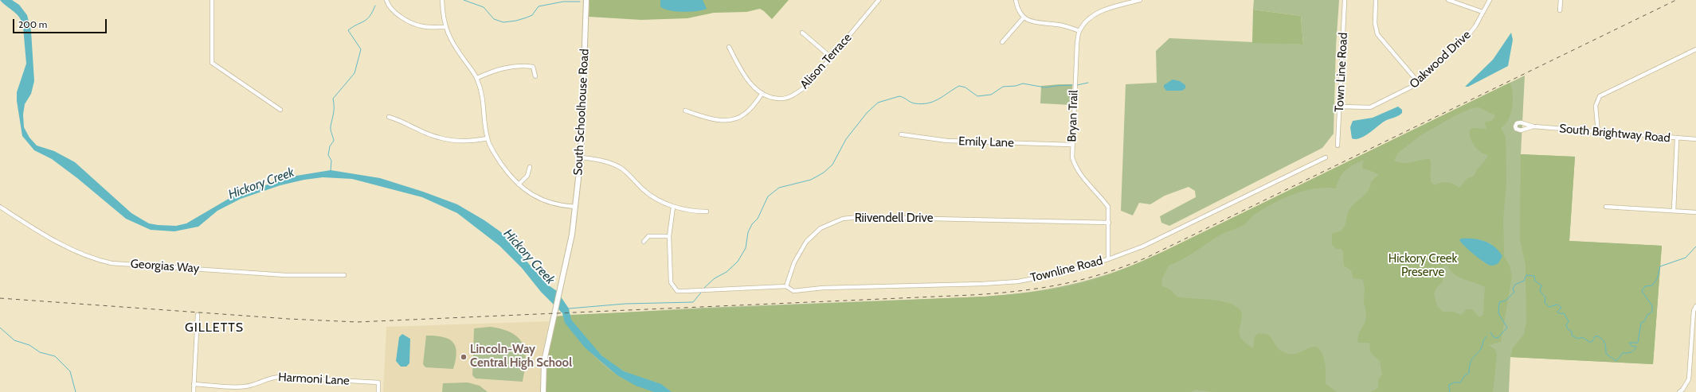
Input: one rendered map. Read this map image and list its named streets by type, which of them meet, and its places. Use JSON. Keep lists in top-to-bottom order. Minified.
{"streets":{"street":["Oakwood Drive","Alison Terrace","Town Line Road","South Schoolhouse Road","Bryan Trail","South Brightway Road","Emily Lane","Riivendell Drive","Georgias Way","Townline Road","Harmoni Lane"]},"crossings":[["Oakwood Drive","Town Line Road"],["Bryan Trail","Emily Lane"],["Bryan Trail","Riivendell Drive"],["Bryan Trail","Townline Road"],["Riivendell Drive","Townline Road"]],"districts":["GILLETTS"],"water":["Hickory Creek"],"parks":["Hickory Creek Preserve"],"places":["Lincoln-Way Central High School"],"scale_bar":"200 m"}
